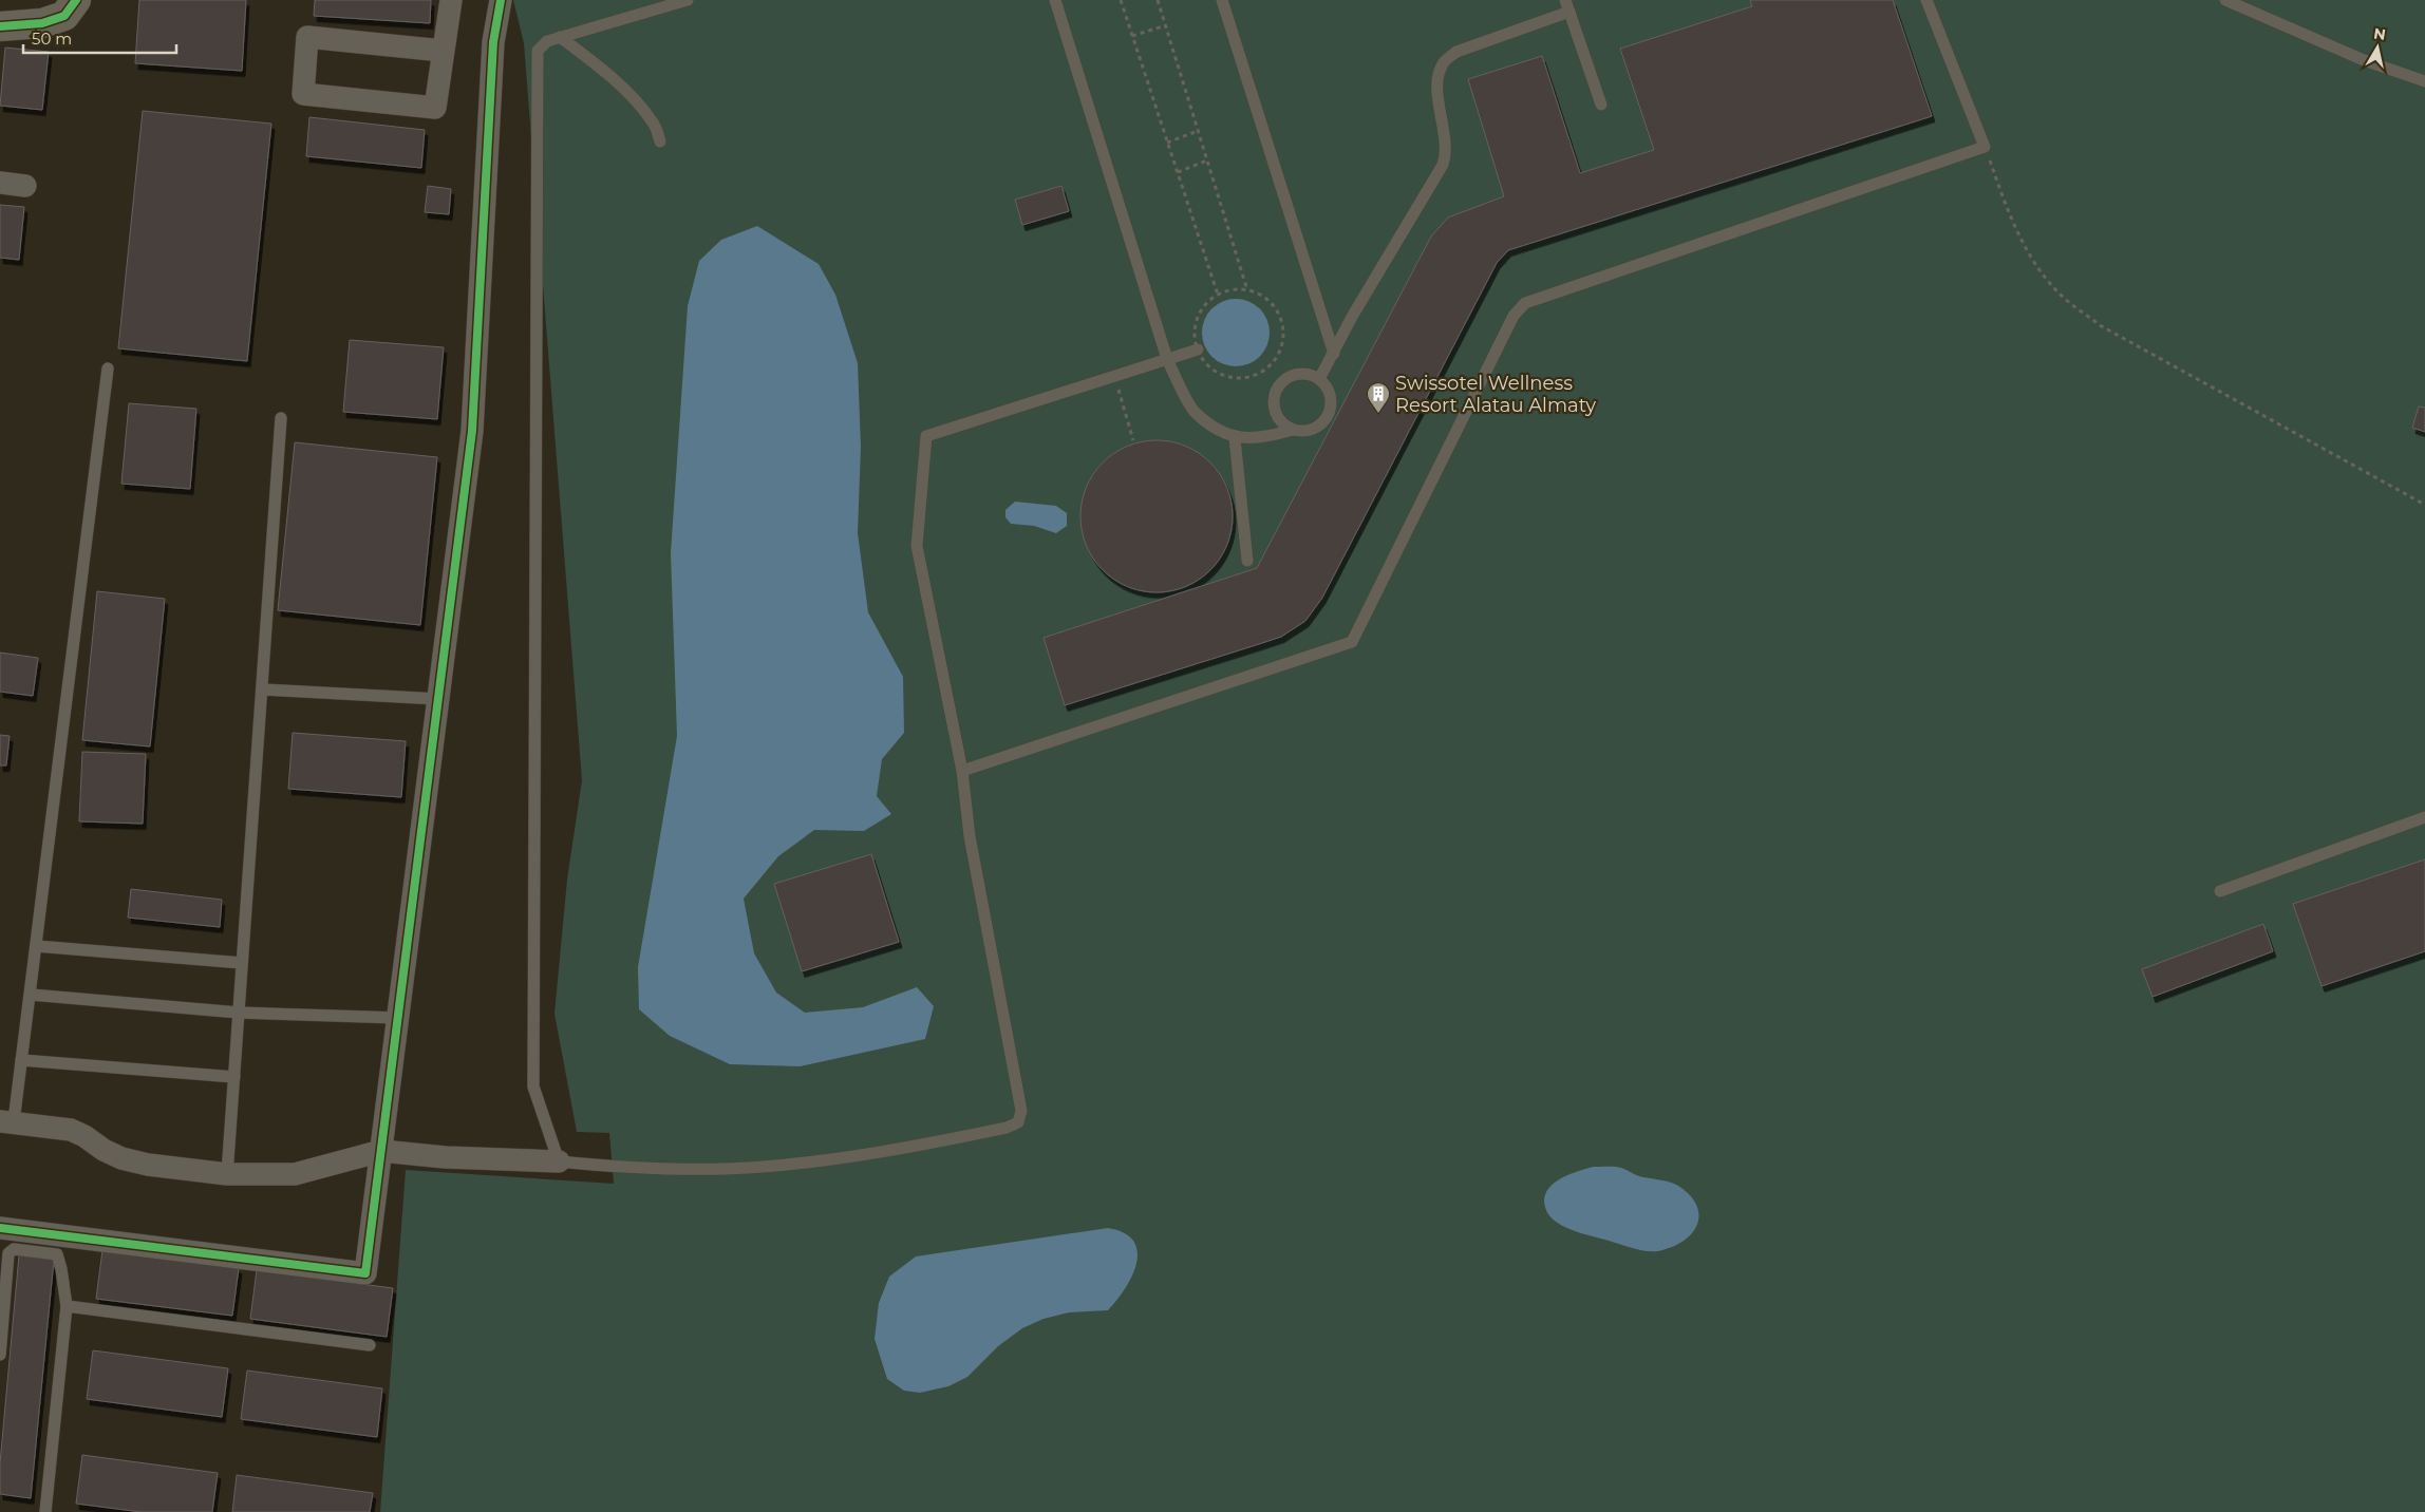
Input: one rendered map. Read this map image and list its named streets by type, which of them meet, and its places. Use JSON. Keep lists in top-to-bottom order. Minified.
{"places":{"building":["Swissotel Wellness Resort Alatau Almaty"]},"scale_bar":"50 m","north":"top"}
